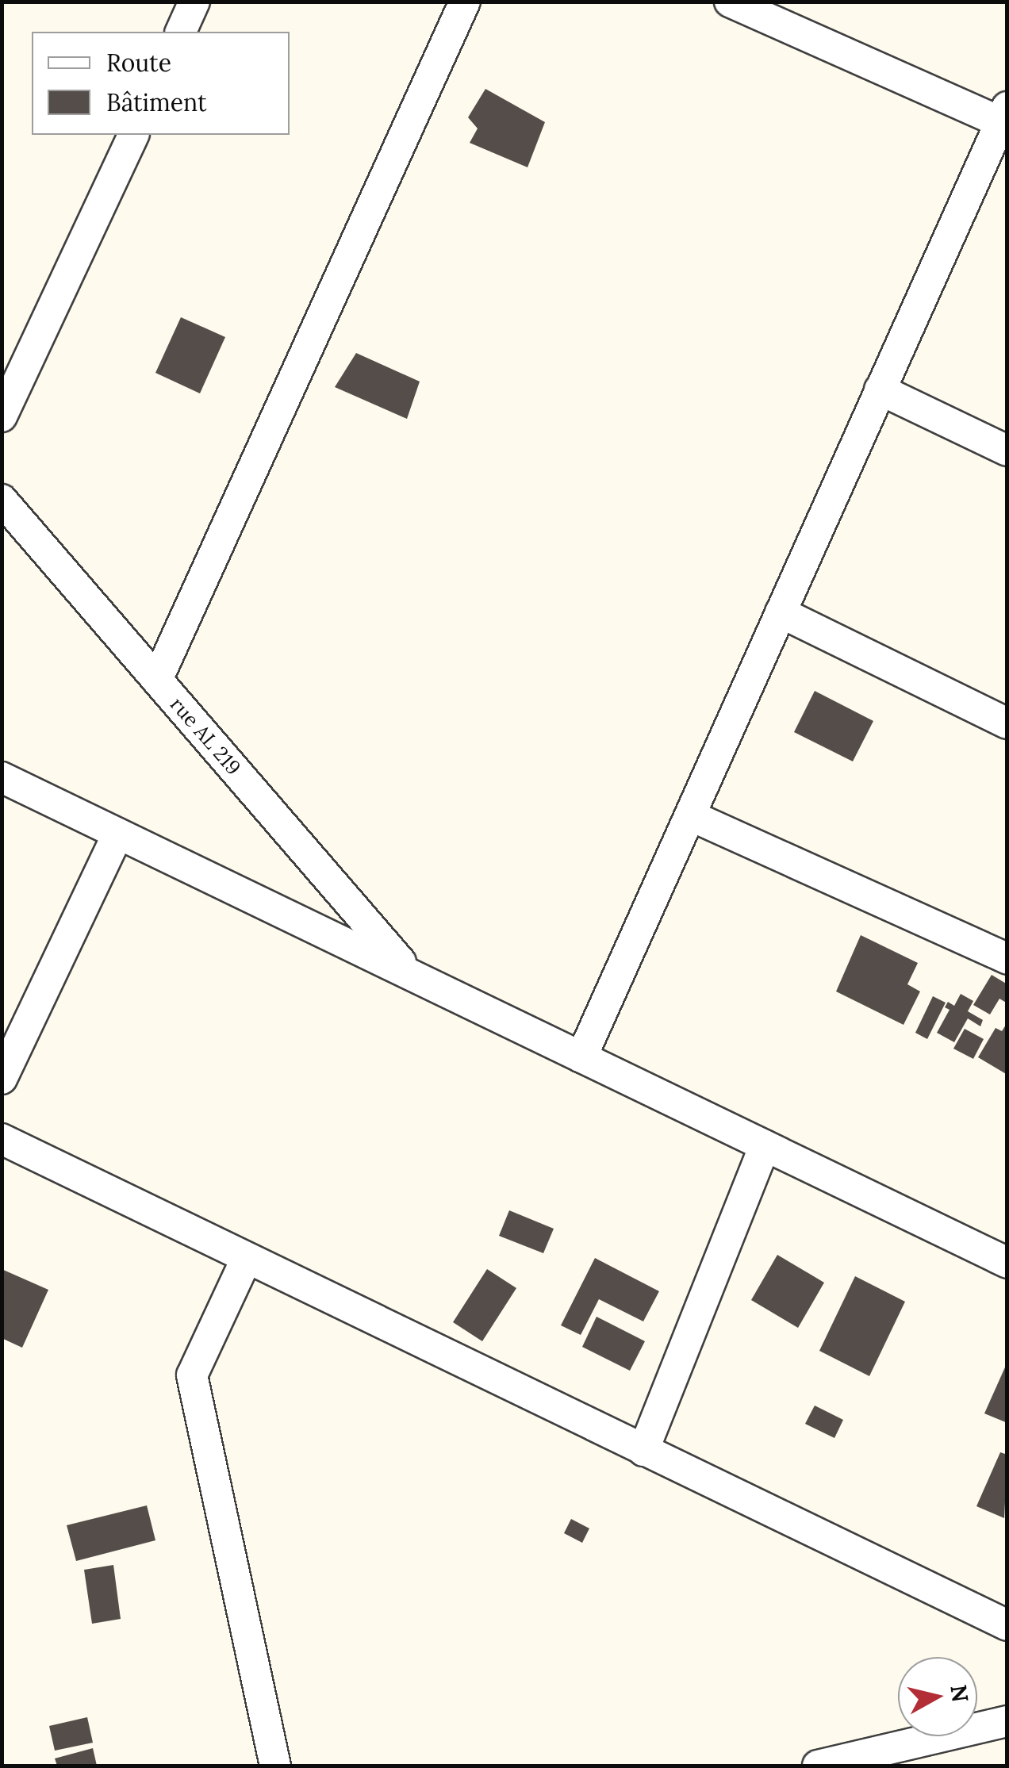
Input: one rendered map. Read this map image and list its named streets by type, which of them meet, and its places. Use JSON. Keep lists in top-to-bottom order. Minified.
{"streets":{"street":["rue AL 219"]},"legend":["Route","Bâtiment"],"north":"right"}
